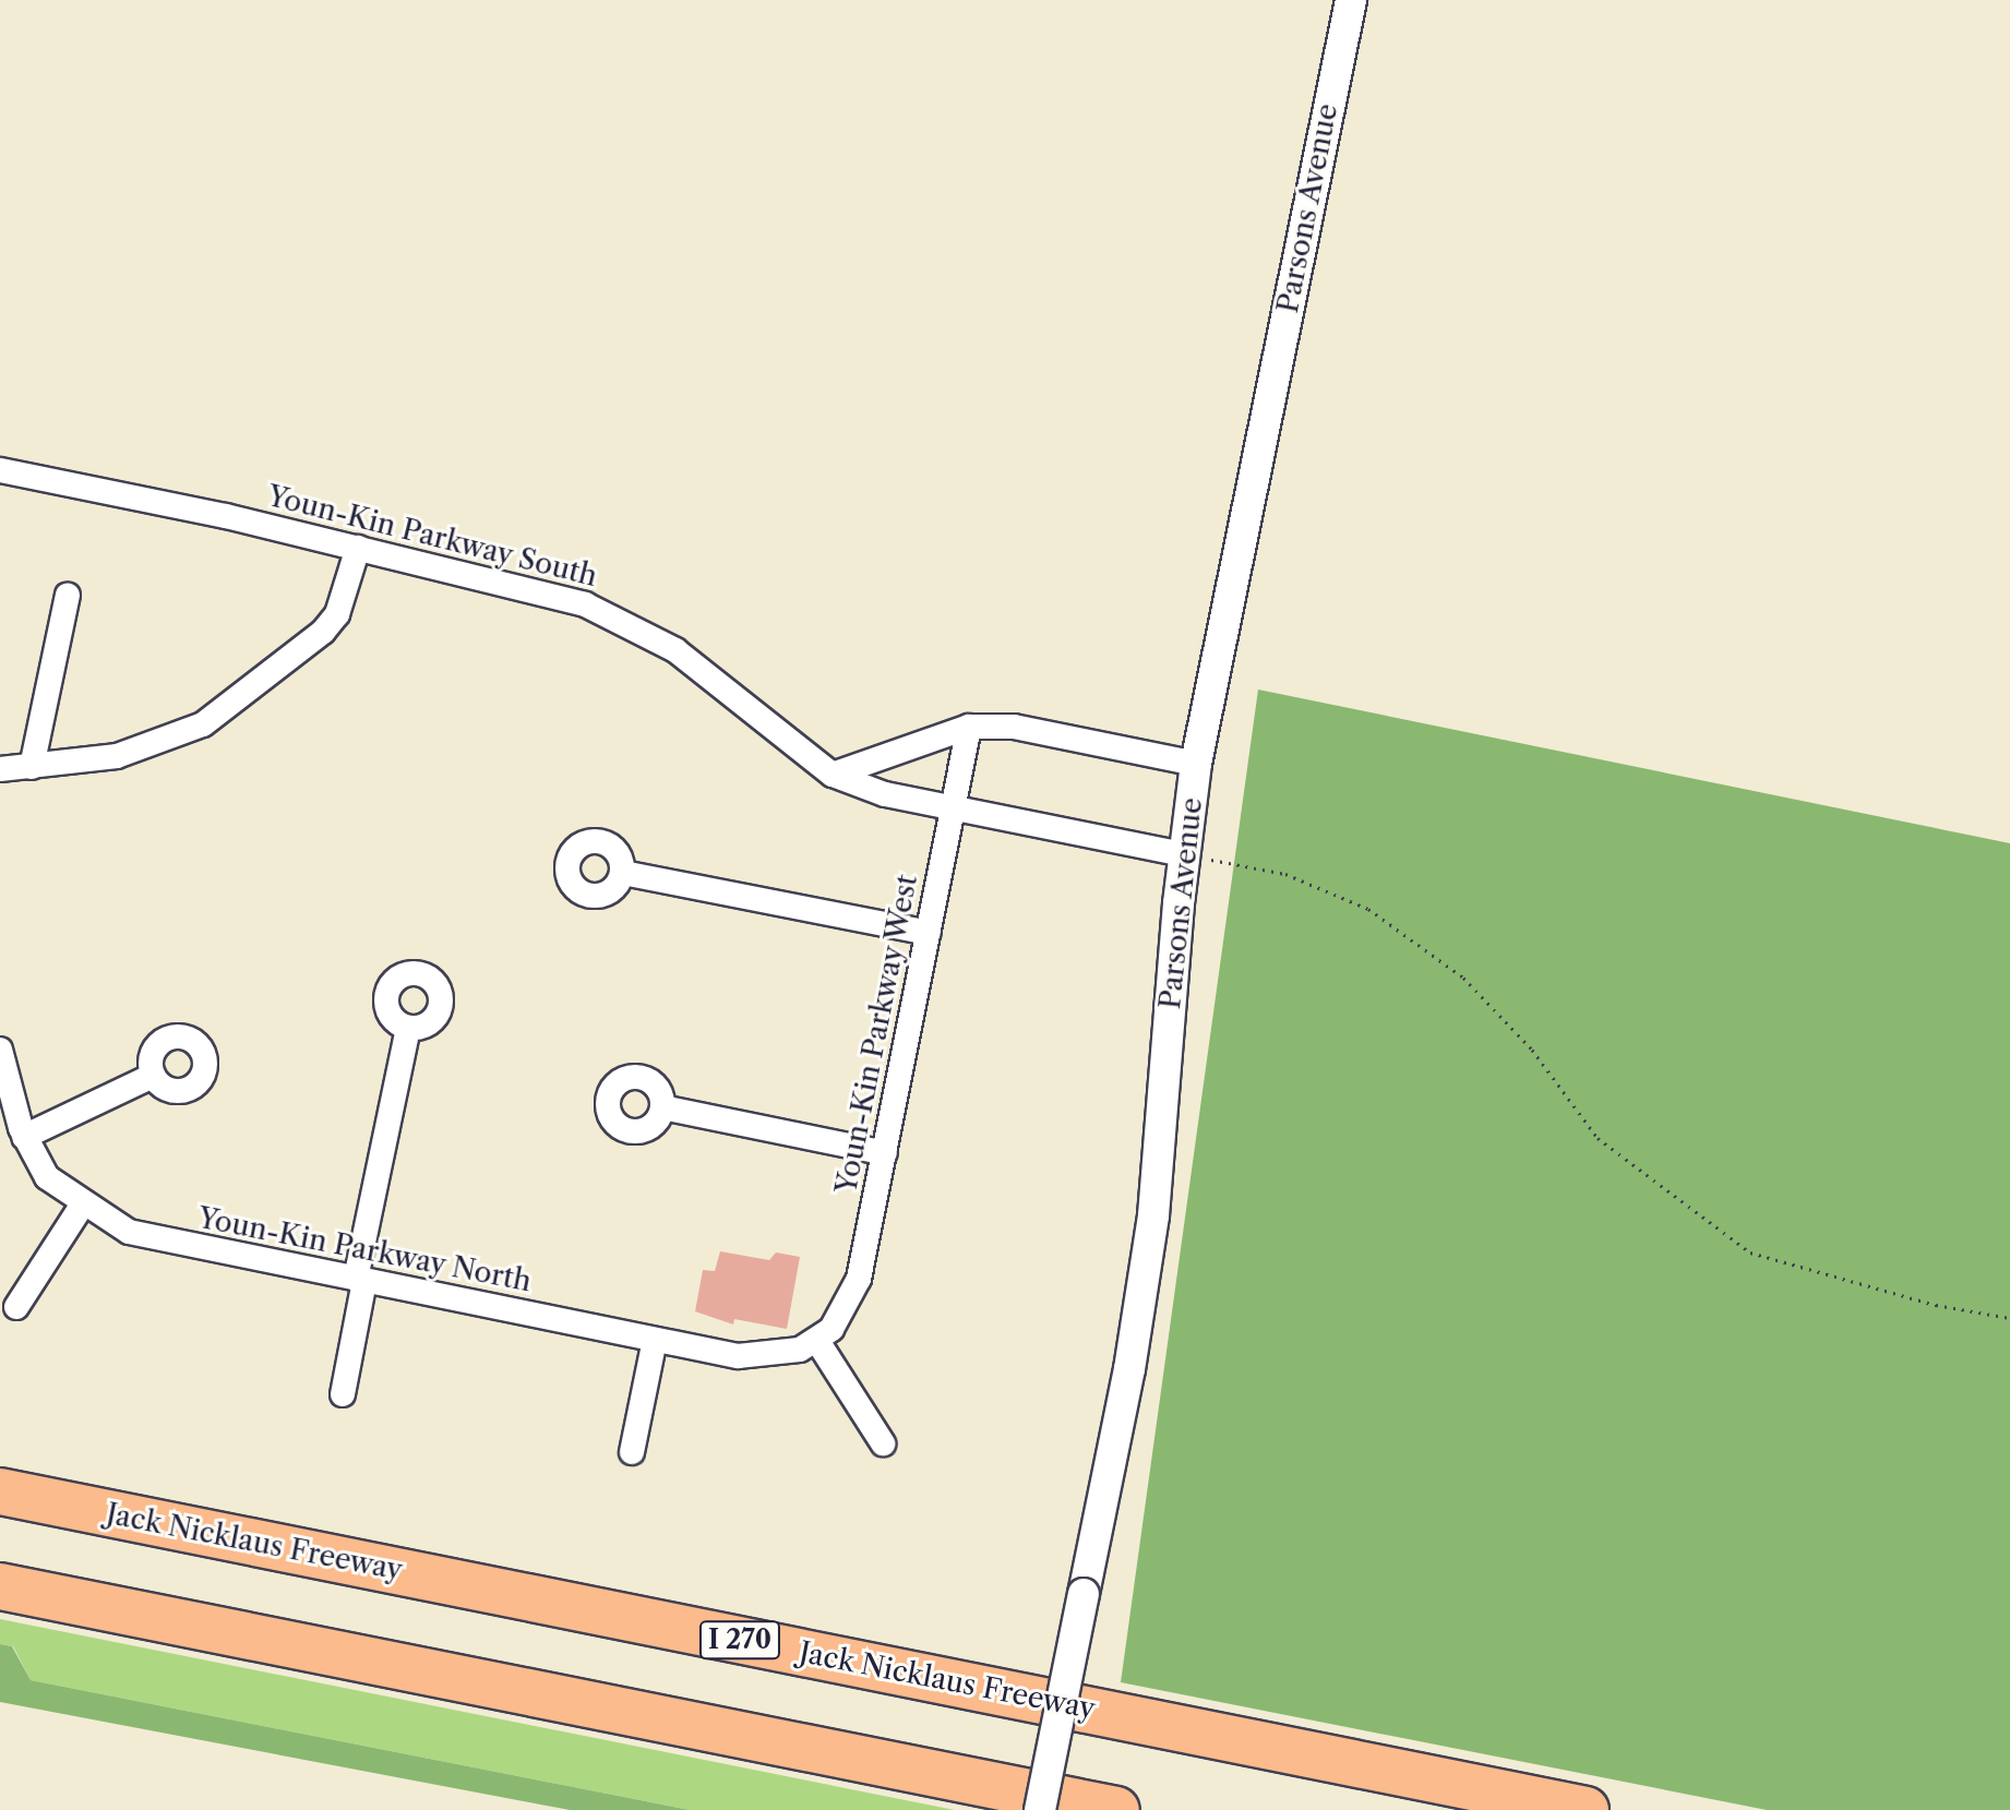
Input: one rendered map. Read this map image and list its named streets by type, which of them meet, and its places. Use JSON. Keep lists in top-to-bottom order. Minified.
{"streets":{"highway":["Jack Nicklaus Freeway","I 270"],"street":["Parsons Avenue","Youn-Kin Parkway South","Youn-Kin Parkway West","Youn-Kin Parkway North"]},"crossings":[["Parsons Avenue","Youn-Kin Parkway South"],["Youn-Kin Parkway South","Youn-Kin Parkway West"],["Youn-Kin Parkway West","Youn-Kin Parkway North"]]}
